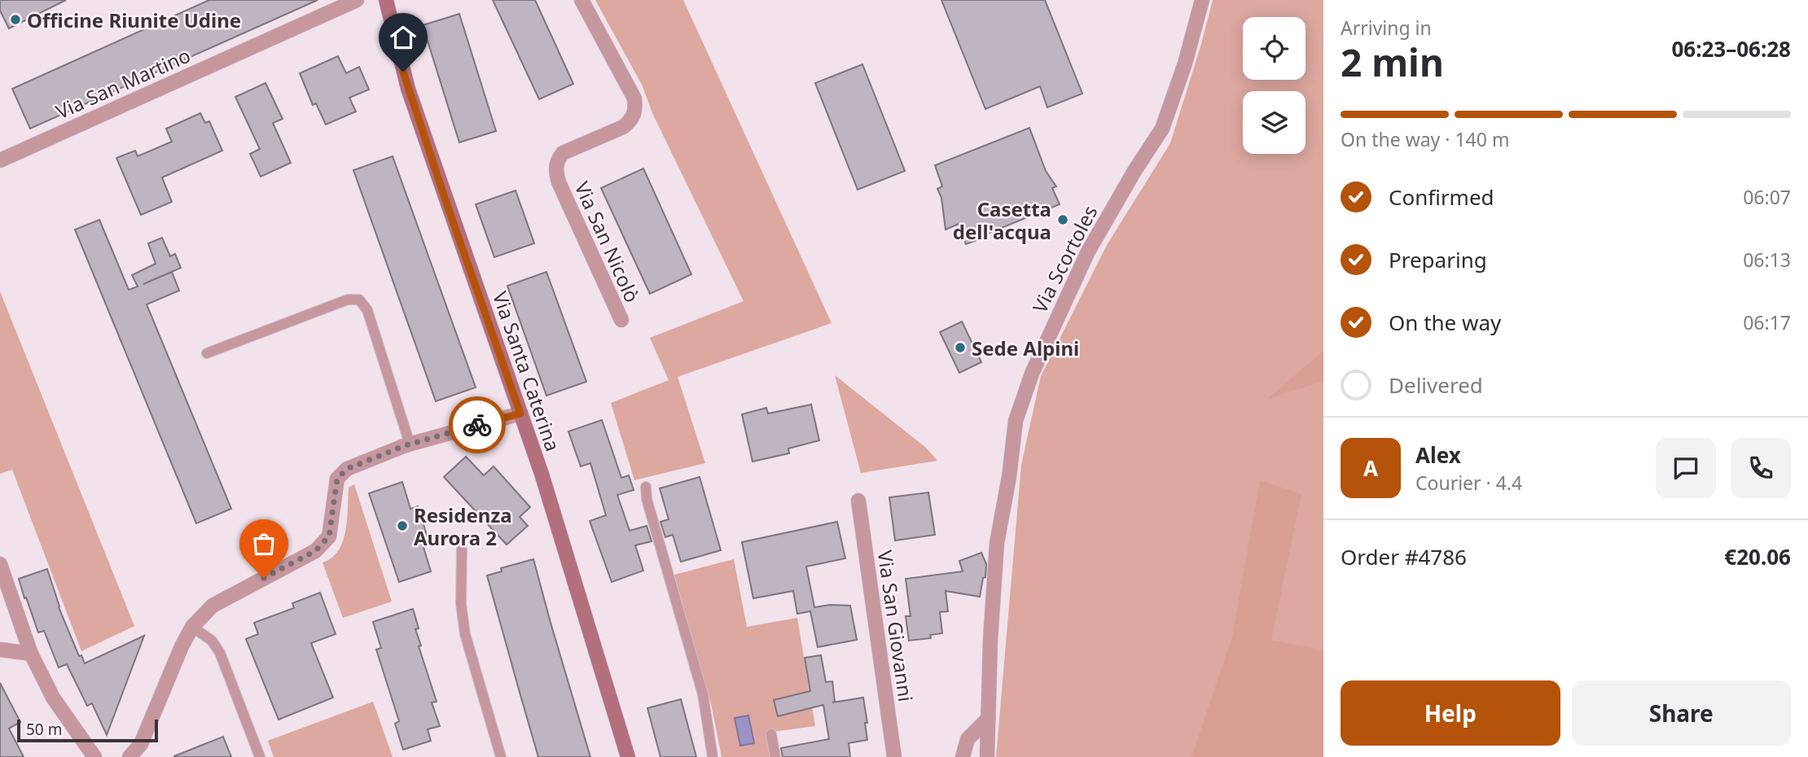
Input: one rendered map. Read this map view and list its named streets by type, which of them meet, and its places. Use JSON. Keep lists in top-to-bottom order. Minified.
{"streets":{"street":["Via San Martino","Via San Nicolò","Via Scortoles","Via Santa Caterina","Via San Giovanni"]},"places":["Officine Riunite Udine","Casetta dell'acqua","Sede Alpini","Residenza Aurora 2"],"scale_bar":"50 m","page":{"heading":["2 min","Arriving in","06:23–06:28"],"panel":["Alex","Courier · 4.4","Order #4786","€20.06"],"bar":"On the way · 140 m","list":[["Confirmed","06:07"],["Preparing","06:13"],["On the way","06:17"],"Delivered"],"round":"A","buttons":["Help","Share"],"scale":"50 m"}}
